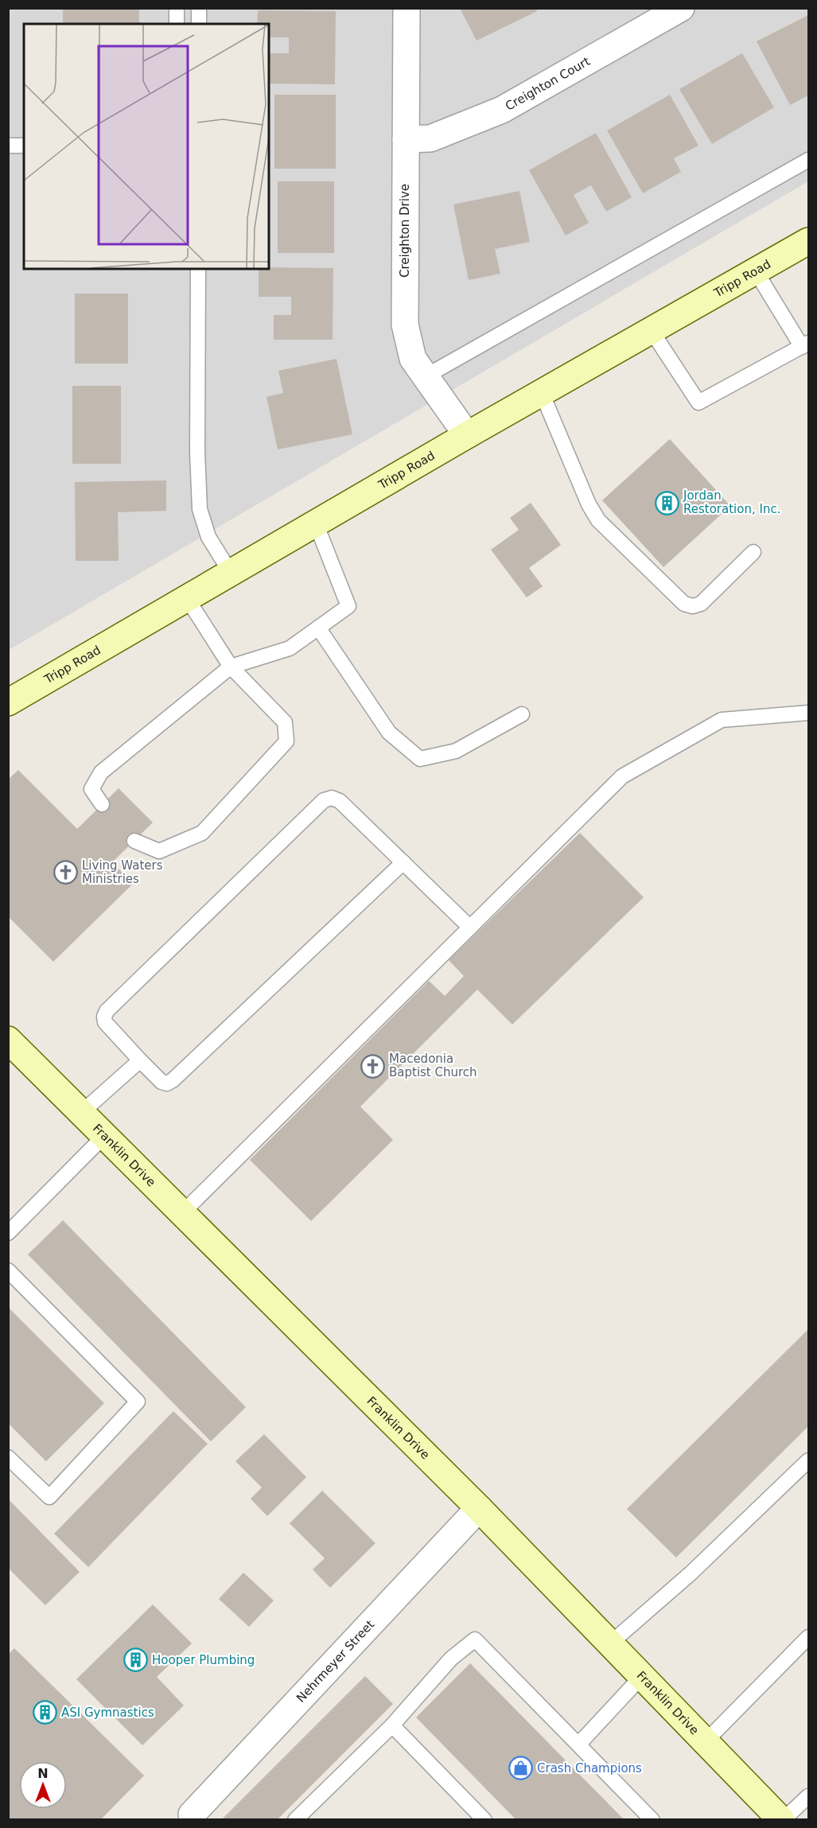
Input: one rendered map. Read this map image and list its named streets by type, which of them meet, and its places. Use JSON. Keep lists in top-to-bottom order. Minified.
{"streets":{"street":["Creighton Court","Creighton Drive","Tripp Road","Franklin Drive","Nehrmeyer Street"]},"crossings":[["Creighton Court","Creighton Drive"],["Creighton Drive","Tripp Road"],["Franklin Drive","Nehrmeyer Street"]],"places":{"building":["Jordan Restoration, Inc.","Hooper Plumbing","ASI Gymnastics"],"church":["Living Waters Ministries","Macedonia Baptist Church"],"shop":["Crash Champions"]},"north":"top"}
